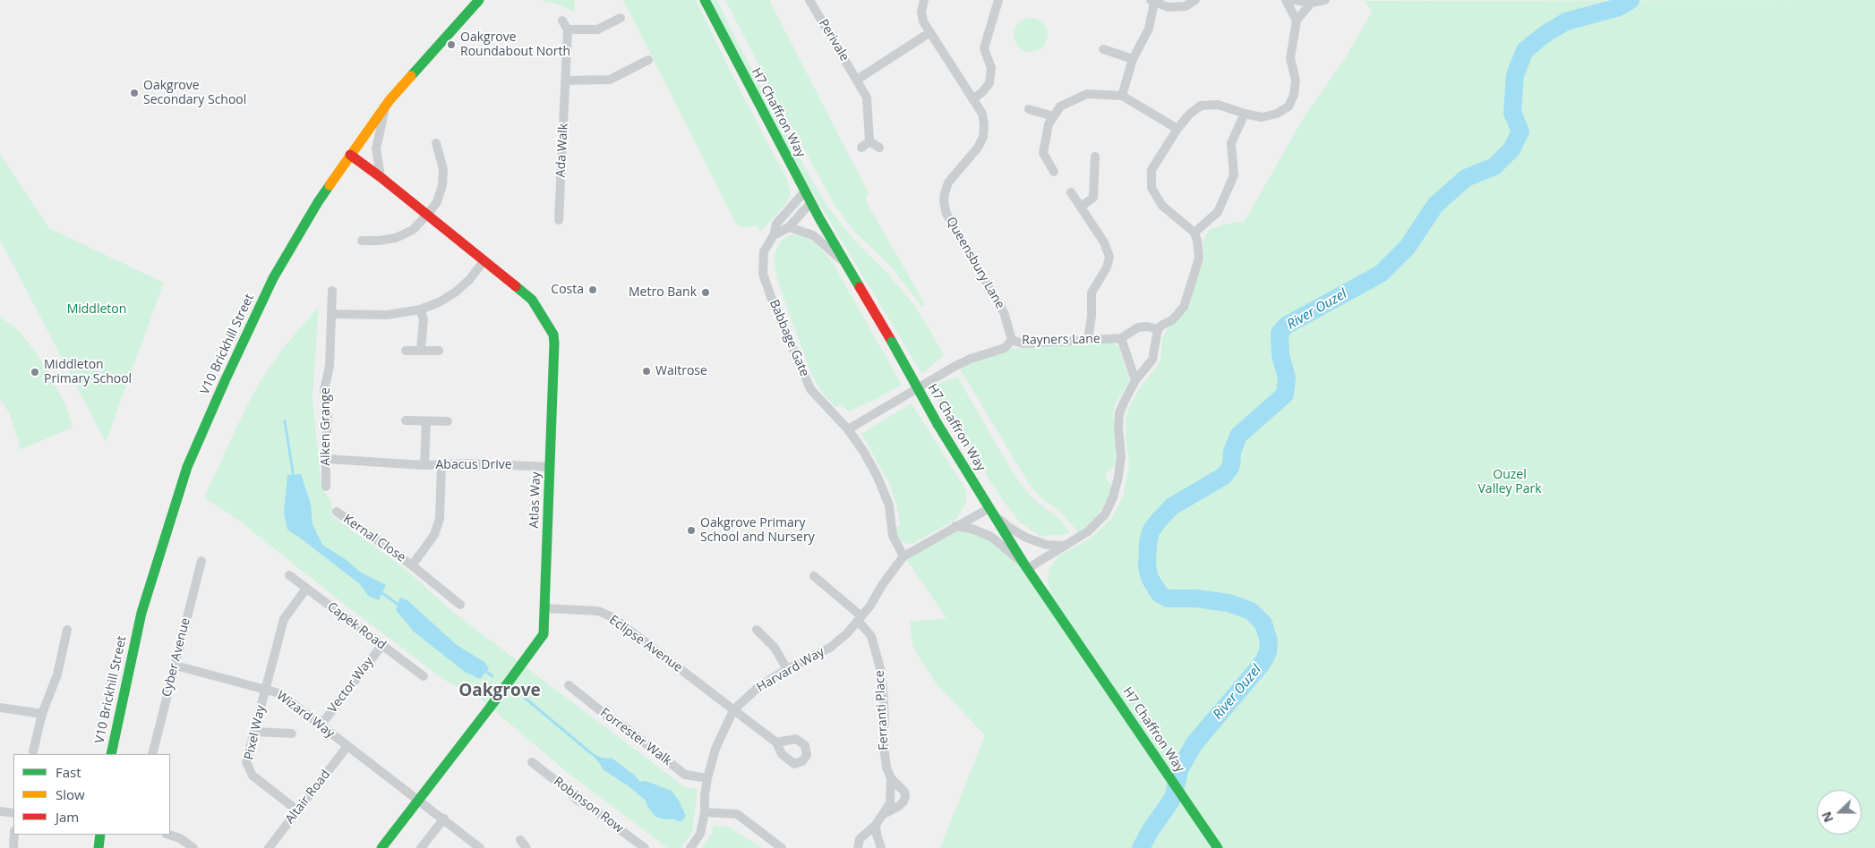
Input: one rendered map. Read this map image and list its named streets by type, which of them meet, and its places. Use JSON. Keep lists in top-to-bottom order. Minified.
{"streets":{"street":["Perivale","H7 Chaffron Way","Ada Walk","Queensbury Lane","Babbage Gate","Rayners Lane","V10 Brickhill Street","Aiken Grange","Abacus Drive","Atlas Way","Kernal Close","Capek Road","Eclipse Avenue","Cyber Avenue","Harvard Way","Vector Way","Ferranti Place","Wizard Way","Pixel Way","Forrester Walk","Altair Road","Robinson Row"]},"crossings":[["H7 Chaffron Way","Babbage Gate"],["Queensbury Lane","Rayners Lane"],["Babbage Gate","Rayners Lane"],["Babbage Gate","Harvard Way"],["V10 Brickhill Street","Atlas Way"],["Aiken Grange","Abacus Drive"],["Abacus Drive","Atlas Way"],["Abacus Drive","Kernal Close"],["Atlas Way","Eclipse Avenue"],["Atlas Way","Wizard Way"],["Capek Road","Vector Way"],["Capek Road","Pixel Way"],["Eclipse Avenue","Harvard Way"],["Cyber Avenue","Wizard Way"],["Harvard Way","Ferranti Place"],["Harvard Way","Forrester Walk"],["Vector Way","Wizard Way"],["Wizard Way","Pixel Way"],["Wizard Way","Altair Road"],["Pixel Way","Altair Road"]],"districts":["Oakgrove"],"water":["River Ouzel"],"parks":["Middleton","Ouzel Valley Park"],"places":["Oakgrove Roundabout North","Oakgrove Secondary School","Costa","Metro Bank","Waitrose","Middleton Primary School","Oakgrove Primary School and Nursery"],"legend":["Fast","Slow","Jam"],"north":"left"}
